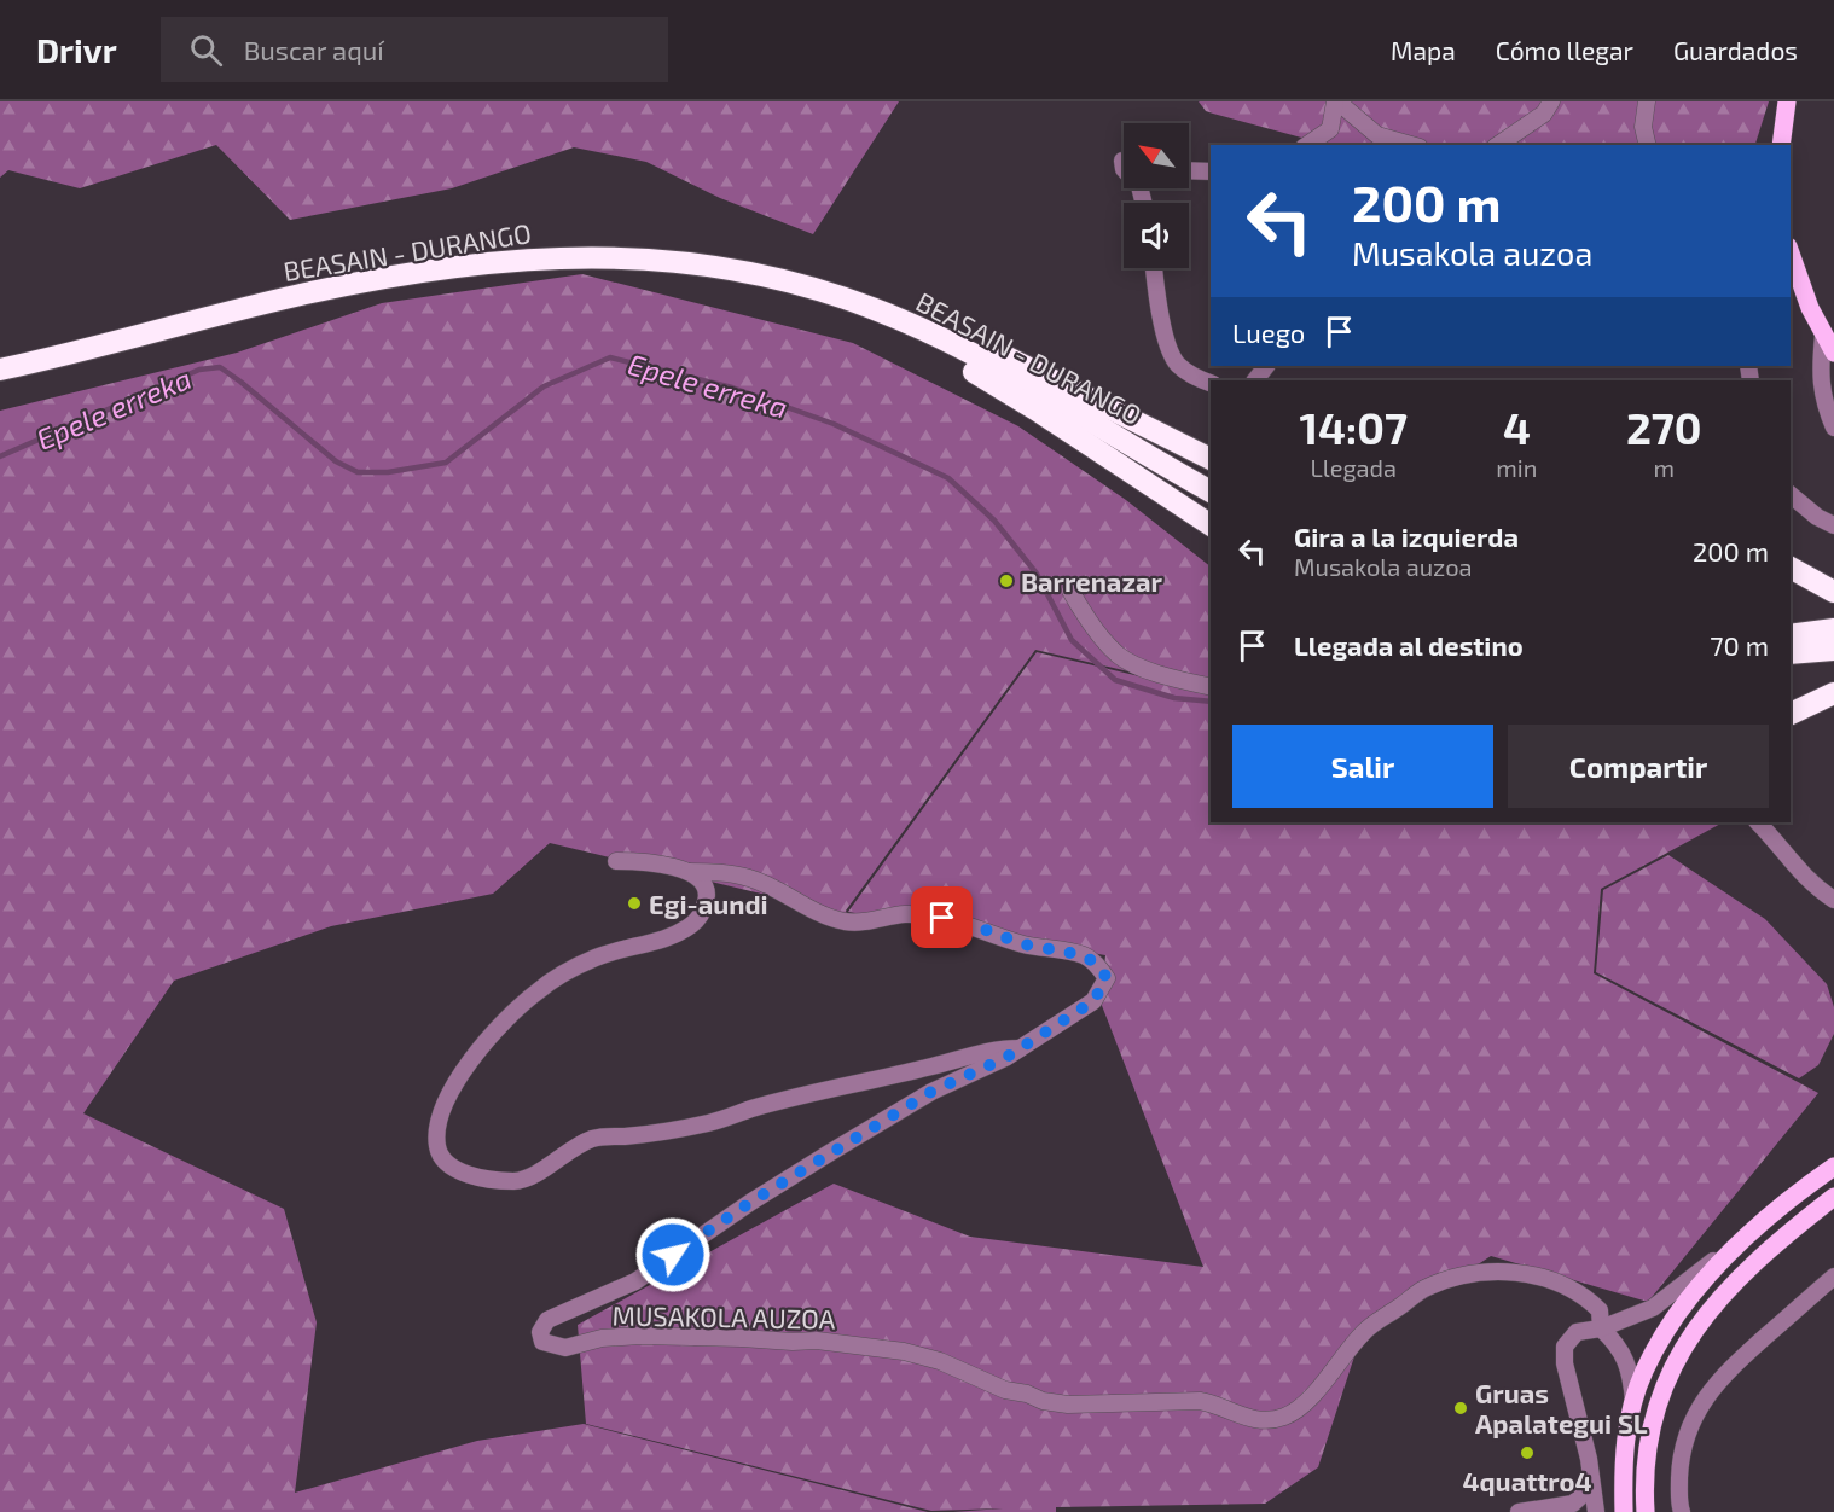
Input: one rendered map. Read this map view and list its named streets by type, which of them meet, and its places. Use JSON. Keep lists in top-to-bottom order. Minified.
{"streets":{"highway":["BEASAIN - DURANGO"],"street":["MUSAKOLA AUZOA"]},"water":["Epele erreka"],"places":["Barrenazar","Egi-aundi","Gruas Apalategui SL","4quattro4"],"north":"top left","page":{"header":"Drivr","search":"Buscar aquí","nav":["Mapa","Cómo llegar","Guardados"],"turn":["200 m","Musakola auzoa"],"then":"Luego","eta":["14:07","Llegada","4","min","270","m"],"list":[{"name":"Gira a la izquierda","note":"Musakola auzoa","value":"200 m"},{"name":"Llegada al destino","value":"70 m"}],"buttons":["Salir","Compartir"]}}
